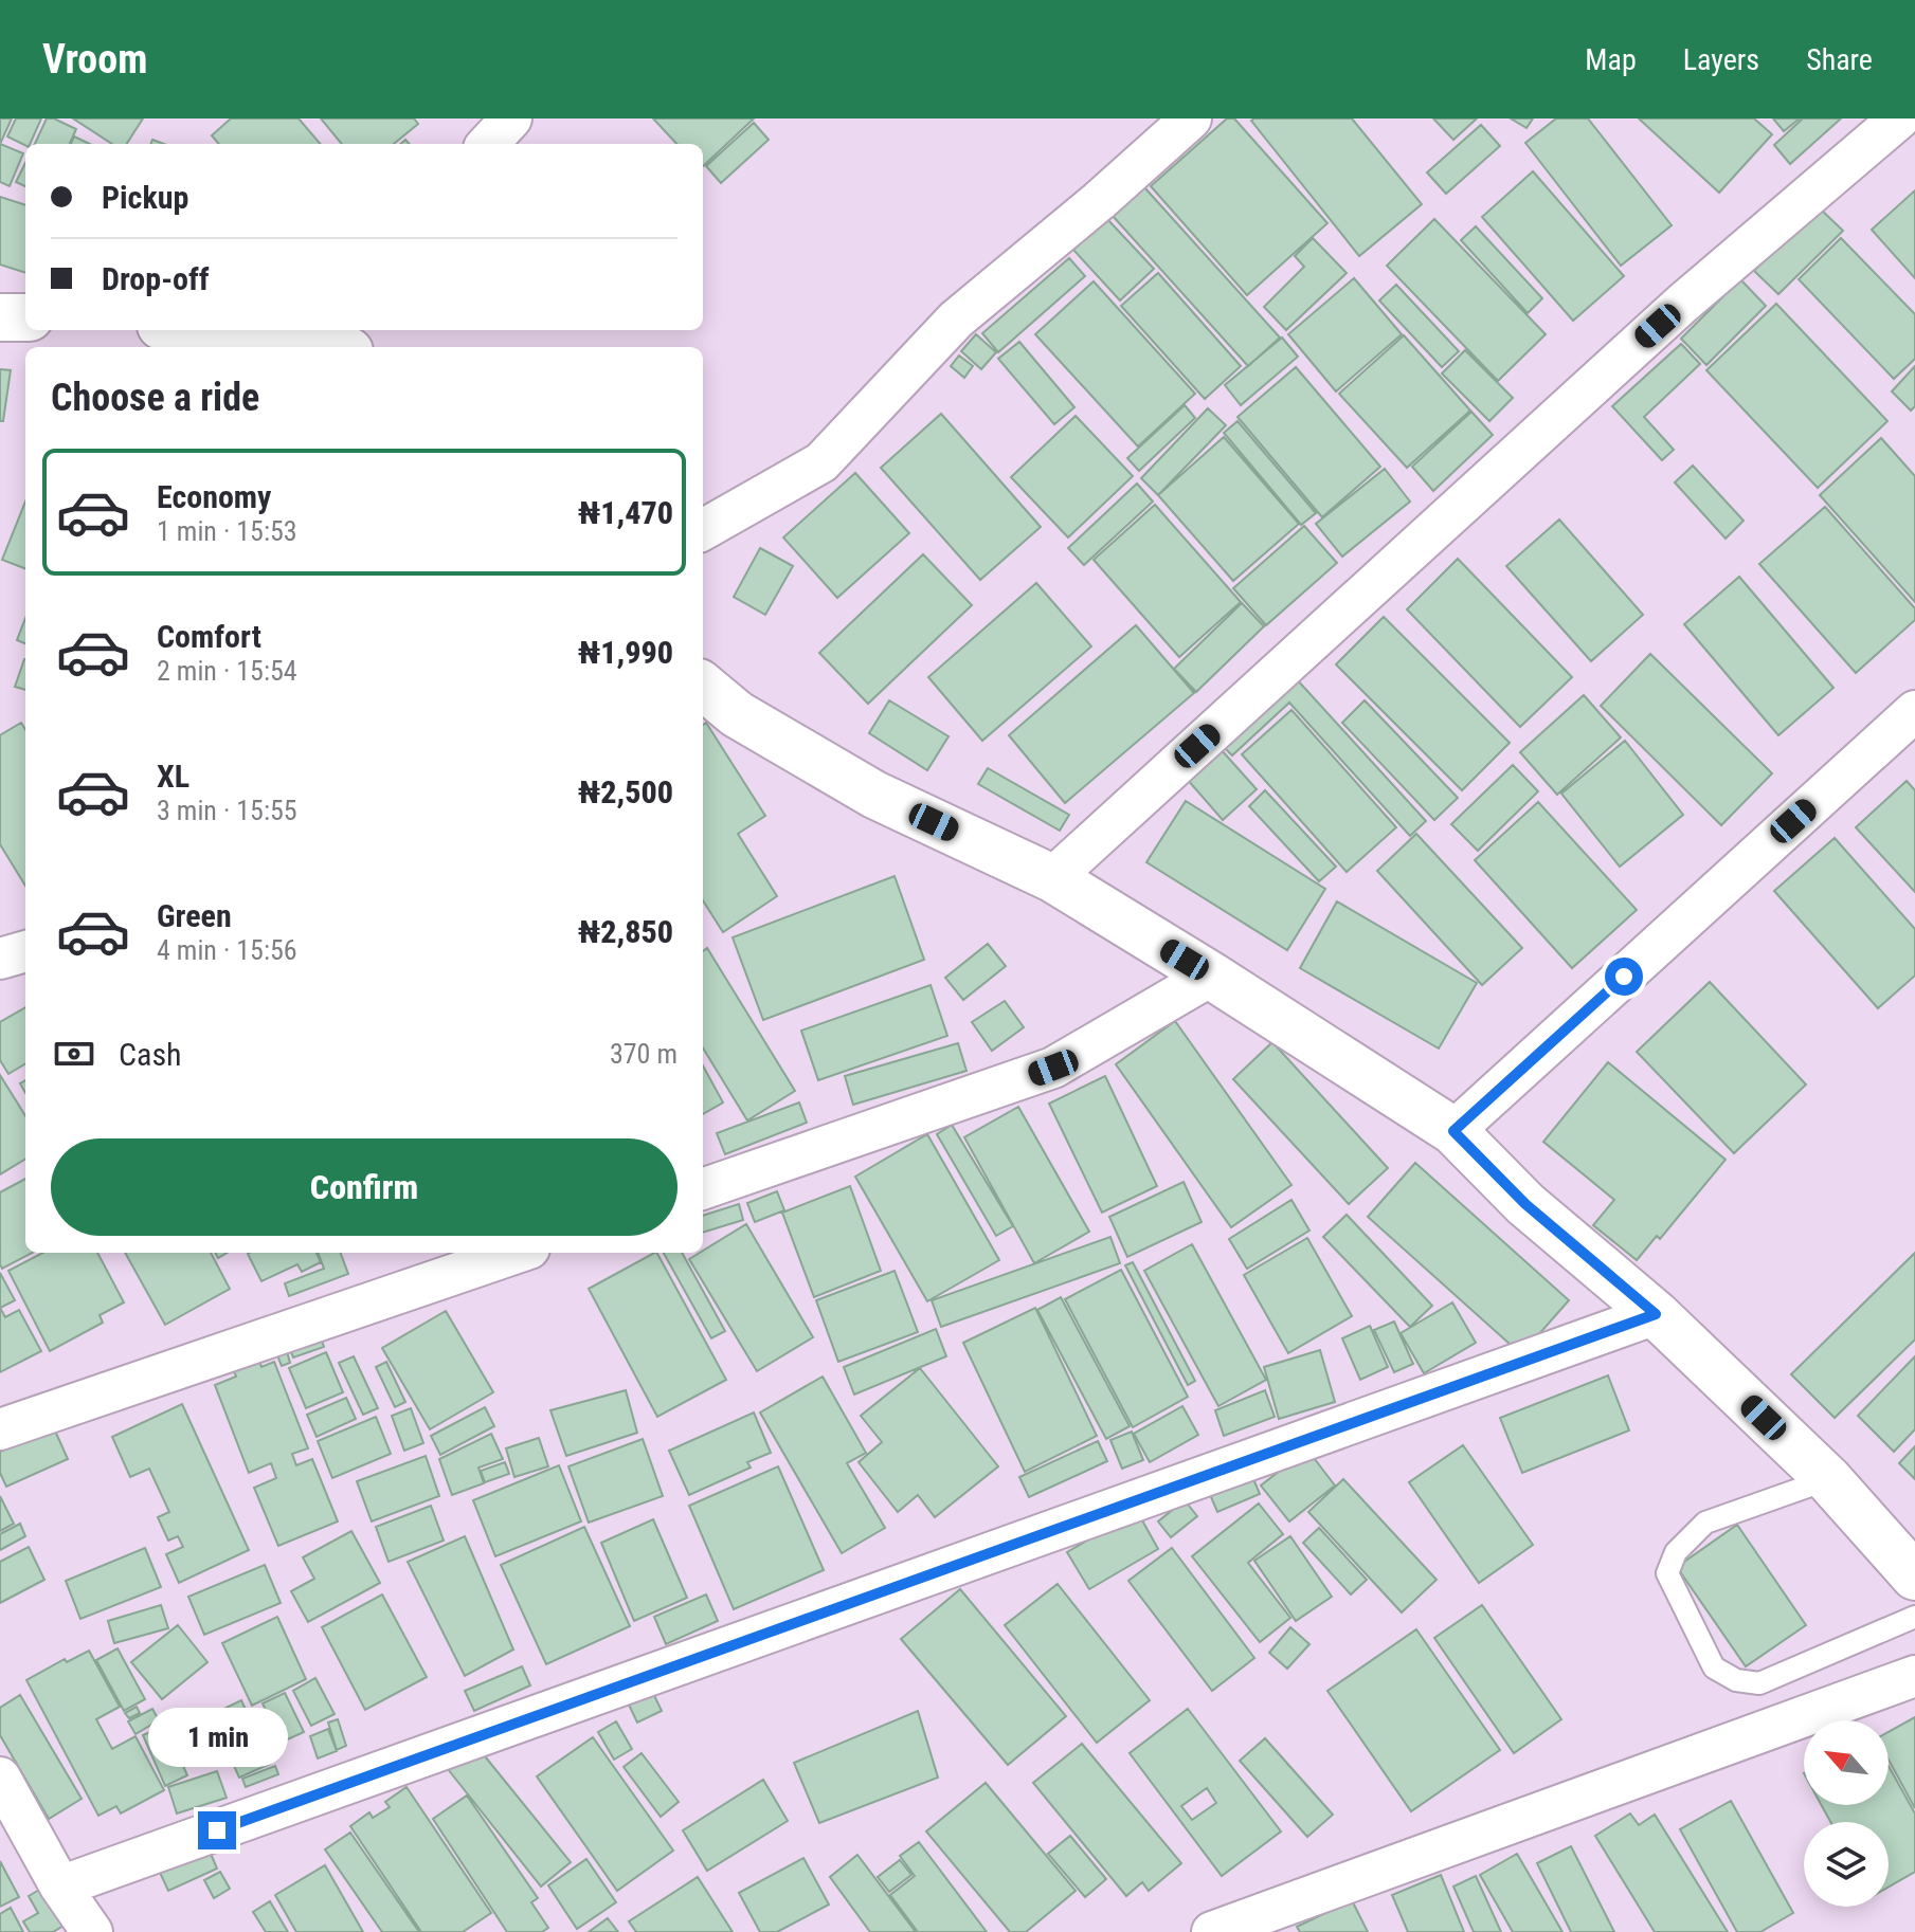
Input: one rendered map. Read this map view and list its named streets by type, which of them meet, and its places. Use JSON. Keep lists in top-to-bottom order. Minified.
{"north":"top left","page":{"header":"Vroom","nav":["Map","Layers","Share"],"banner":["Pickup","Drop-off"],"heading":"Choose a ride","list":[{"name":"Economy","note":"1 min · 15:53","value":"₦1,470"},{"name":"Comfort","note":"2 min · 15:54","value":"₦1,990"},{"name":"XL","note":"3 min · 15:55","value":"₦2,500"},{"name":"Green","note":"4 min · 15:56","value":"₦2,850"}],"pay":["Cash","370 m"],"buttons":"Confirm","bubble":"1 min"}}
